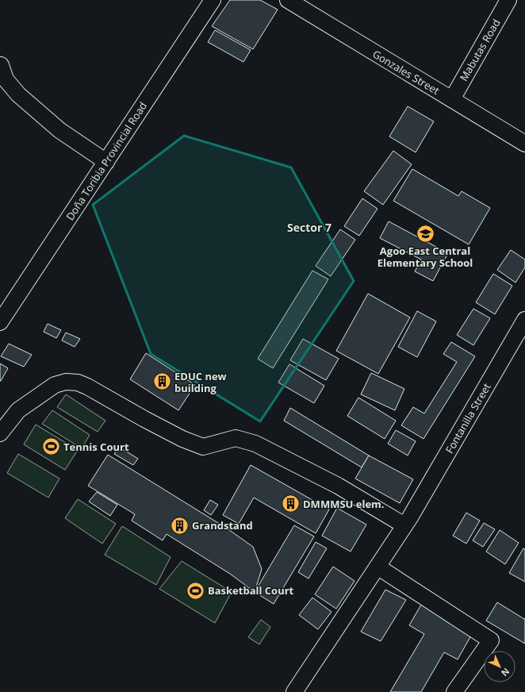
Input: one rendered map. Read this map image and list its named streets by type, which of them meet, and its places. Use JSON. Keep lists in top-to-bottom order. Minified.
{"streets":{"street":["Mabutas Road","Gonzales Street","Doña Toribia Provincial Road","Fontanilla Street"]},"crossings":[["Mabutas Road","Gonzales Street"]],"districts":["Sector 7"],"places":{"school or university":["Agoo East Central Elementary School"],"building":["EDUC new building","DMMMSU elem.","Grandstand"],"sports":["Tennis Court","Basketball Court"]},"north":"bottom right"}
